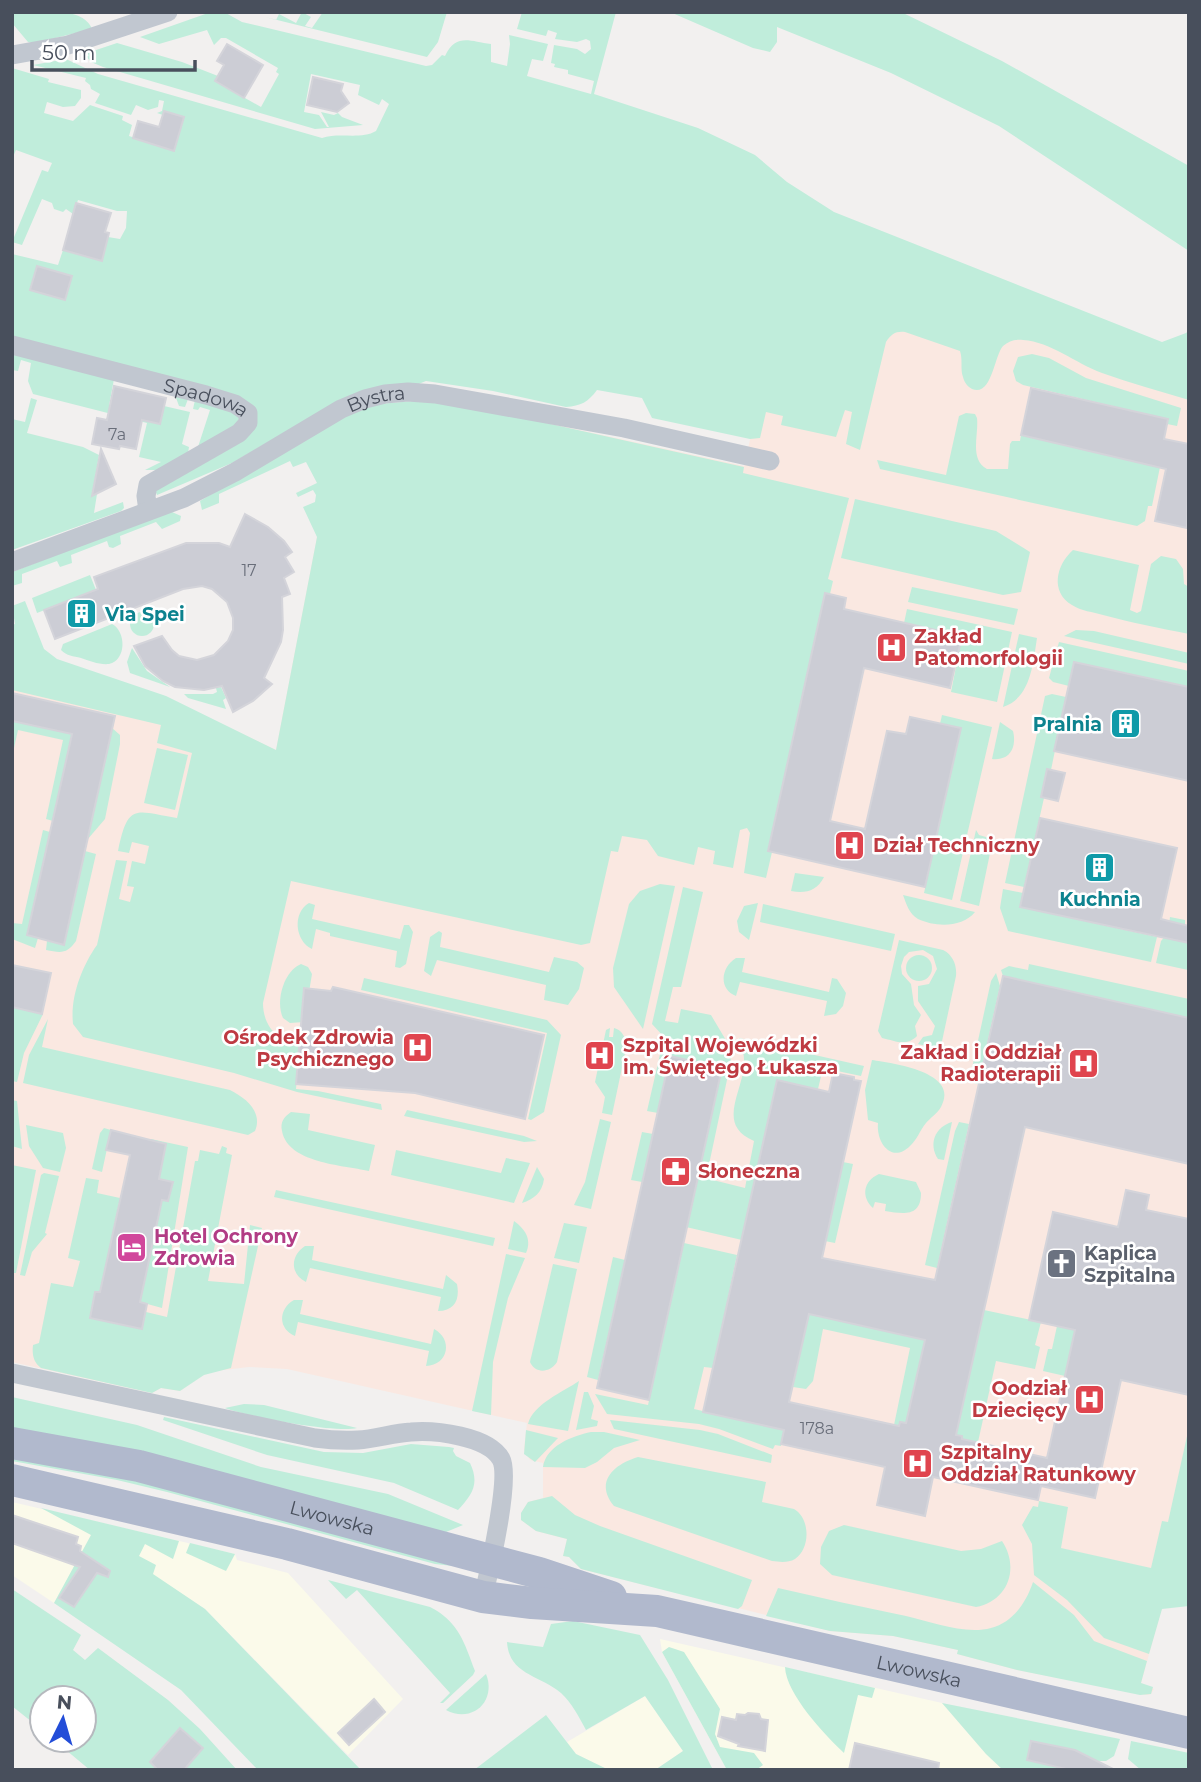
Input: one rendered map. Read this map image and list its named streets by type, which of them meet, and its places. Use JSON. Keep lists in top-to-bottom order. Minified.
{"streets":{"main road":["Lwowska"],"street":["Spadowa","Bystra"]},"crossings":[["Spadowa","Bystra"]],"places":{"building":["Via Spei","Pralnia","Kuchnia"],"hospital":["Zakład Patomorfologii","Dział Techniczny","Ośrodek Zdrowia Psychicznego","Szpital Wojewódzki im. Świętego Łukasza","Zakład i Oddział Radioterapii","Oodział Dziecięcy","Szpitalny Oddział Ratunkowy"],"pharmacy":["Słoneczna"],"hotel":["Hotel Ochrony Zdrowia"],"church":["Kaplica Szpitalna"]},"house_numbers":["7a","17","178a"],"scale_bar":"50 m","north":"top"}
